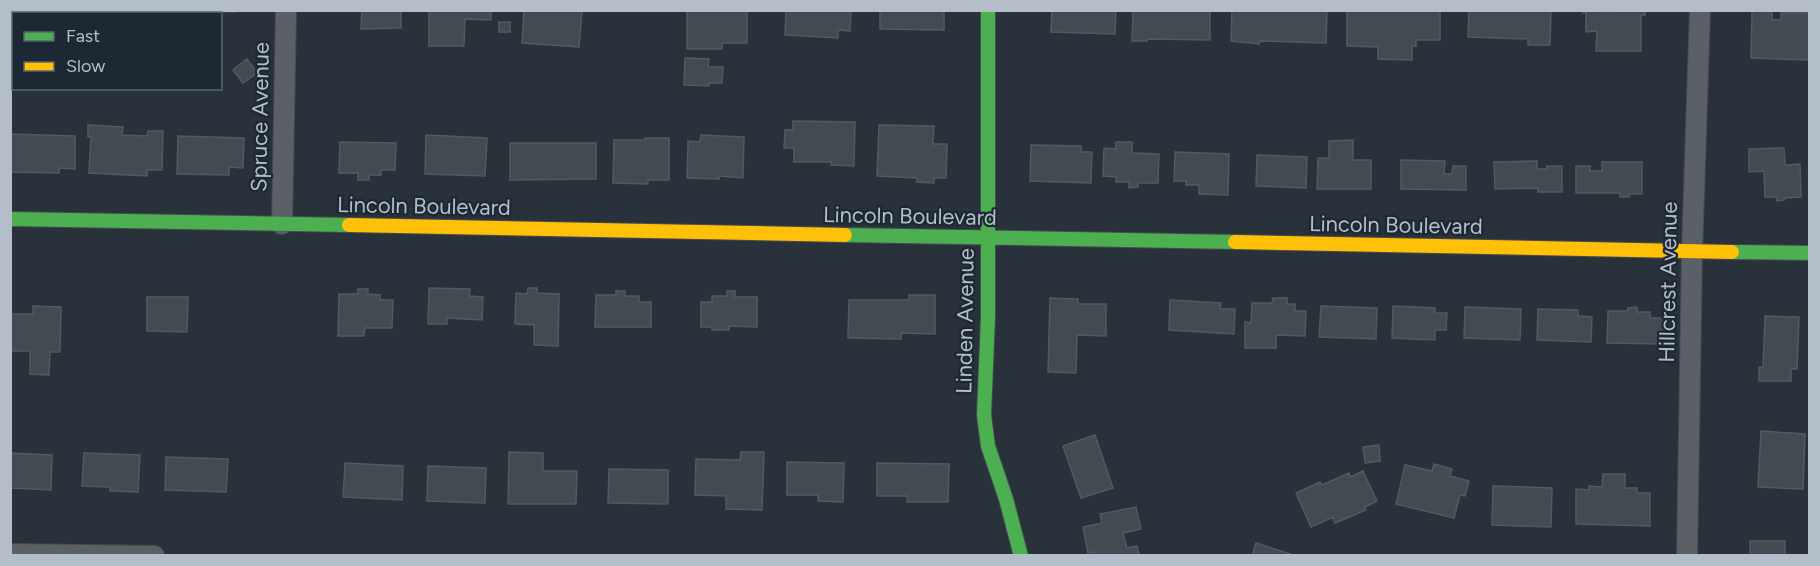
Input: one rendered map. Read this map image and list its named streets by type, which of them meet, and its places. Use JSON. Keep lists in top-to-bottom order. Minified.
{"streets":{"street":["Spruce Avenue","Lincoln Boulevard","Hillcrest Avenue","Linden Avenue"]},"crossings":[["Spruce Avenue","Lincoln Boulevard"],["Lincoln Boulevard","Hillcrest Avenue"],["Lincoln Boulevard","Linden Avenue"]],"legend":["Fast","Slow"]}
